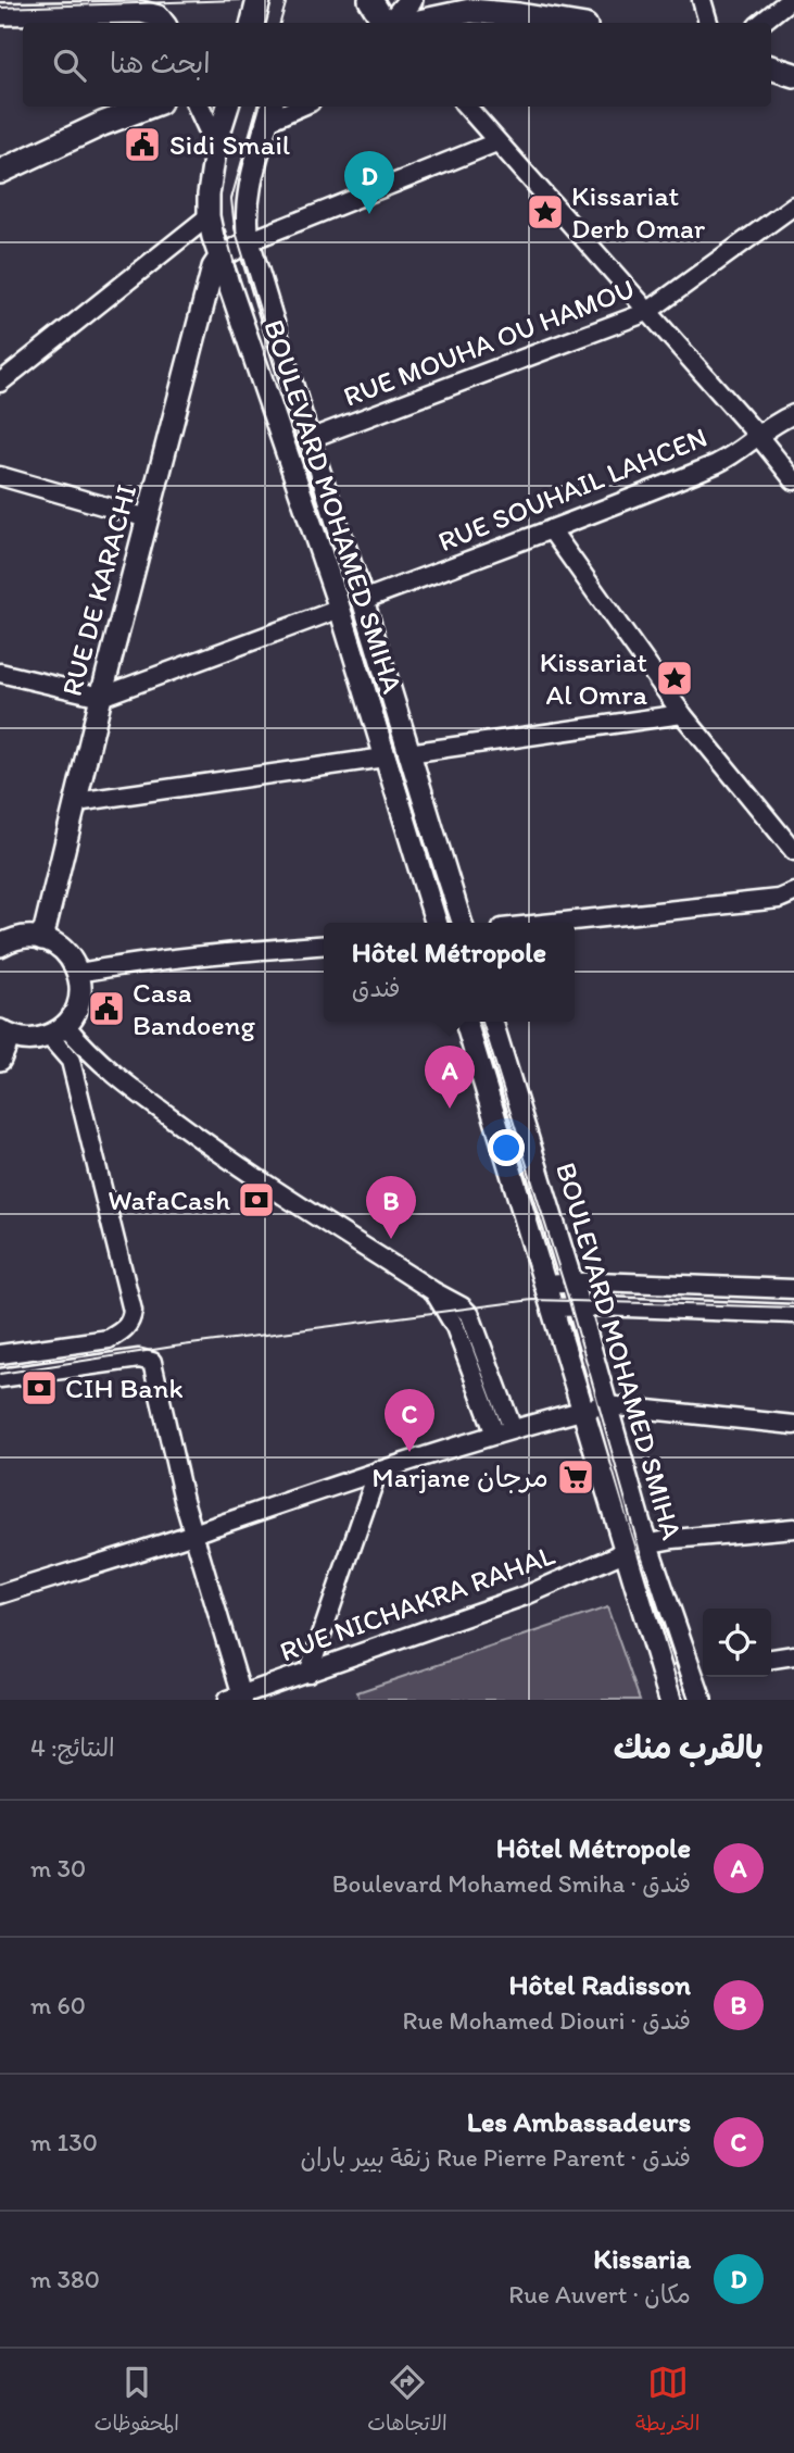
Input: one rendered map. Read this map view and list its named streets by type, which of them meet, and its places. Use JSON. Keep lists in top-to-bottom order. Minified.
{"streets":{"street":["RUE MOUHA OU HAMOU","RUE SOUHAIL LAHCEN","BOULEVARD MOHAMED SMIHA","RUE DE KARACHI","RUE NICHAKRA RAHAL"]},"crossings":[["RUE MOUHA OU HAMOU","BOULEVARD MOHAMED SMIHA"],["RUE SOUHAIL LAHCEN","BOULEVARD MOHAMED SMIHA"],["BOULEVARD MOHAMED SMIHA","RUE DE KARACHI"],["BOULEVARD MOHAMED SMIHA","RUE NICHAKRA RAHAL"]],"places":{"public building":["Sidi Smail","Casa Bandoeng"],"place":["Kissariat Derb Omar","Kissariat Al Omra"],"bank":["WafaCash","CIH Bank"],"supermarket":["Marjane مرجان"]},"page":{"search":"ابحث هنا","pins":["D","A","B","C"],"popup":["Hôtel Métropole","فندق"],"heading":["بالقرب منك","النتائج: 4"],"list":[{"mark":"A","name":"Hôtel Métropole","note":"فندق · Boulevard Mohamed Smiha","value":"30 m"},{"mark":"B","name":"Hôtel Radisson","note":"فندق · Rue Mohamed Diouri","value":"60 m"},{"mark":"C","name":"Les Ambassadeurs","note":"فندق · Rue Pierre Parent زنقة بيير باران","value":"130 m"},{"mark":"D","name":"Kissaria","note":"مكان · Rue Auvert","value":"380 m"}],"nav":["الخريطة","الاتجاهات","المحفوظات"]}}
